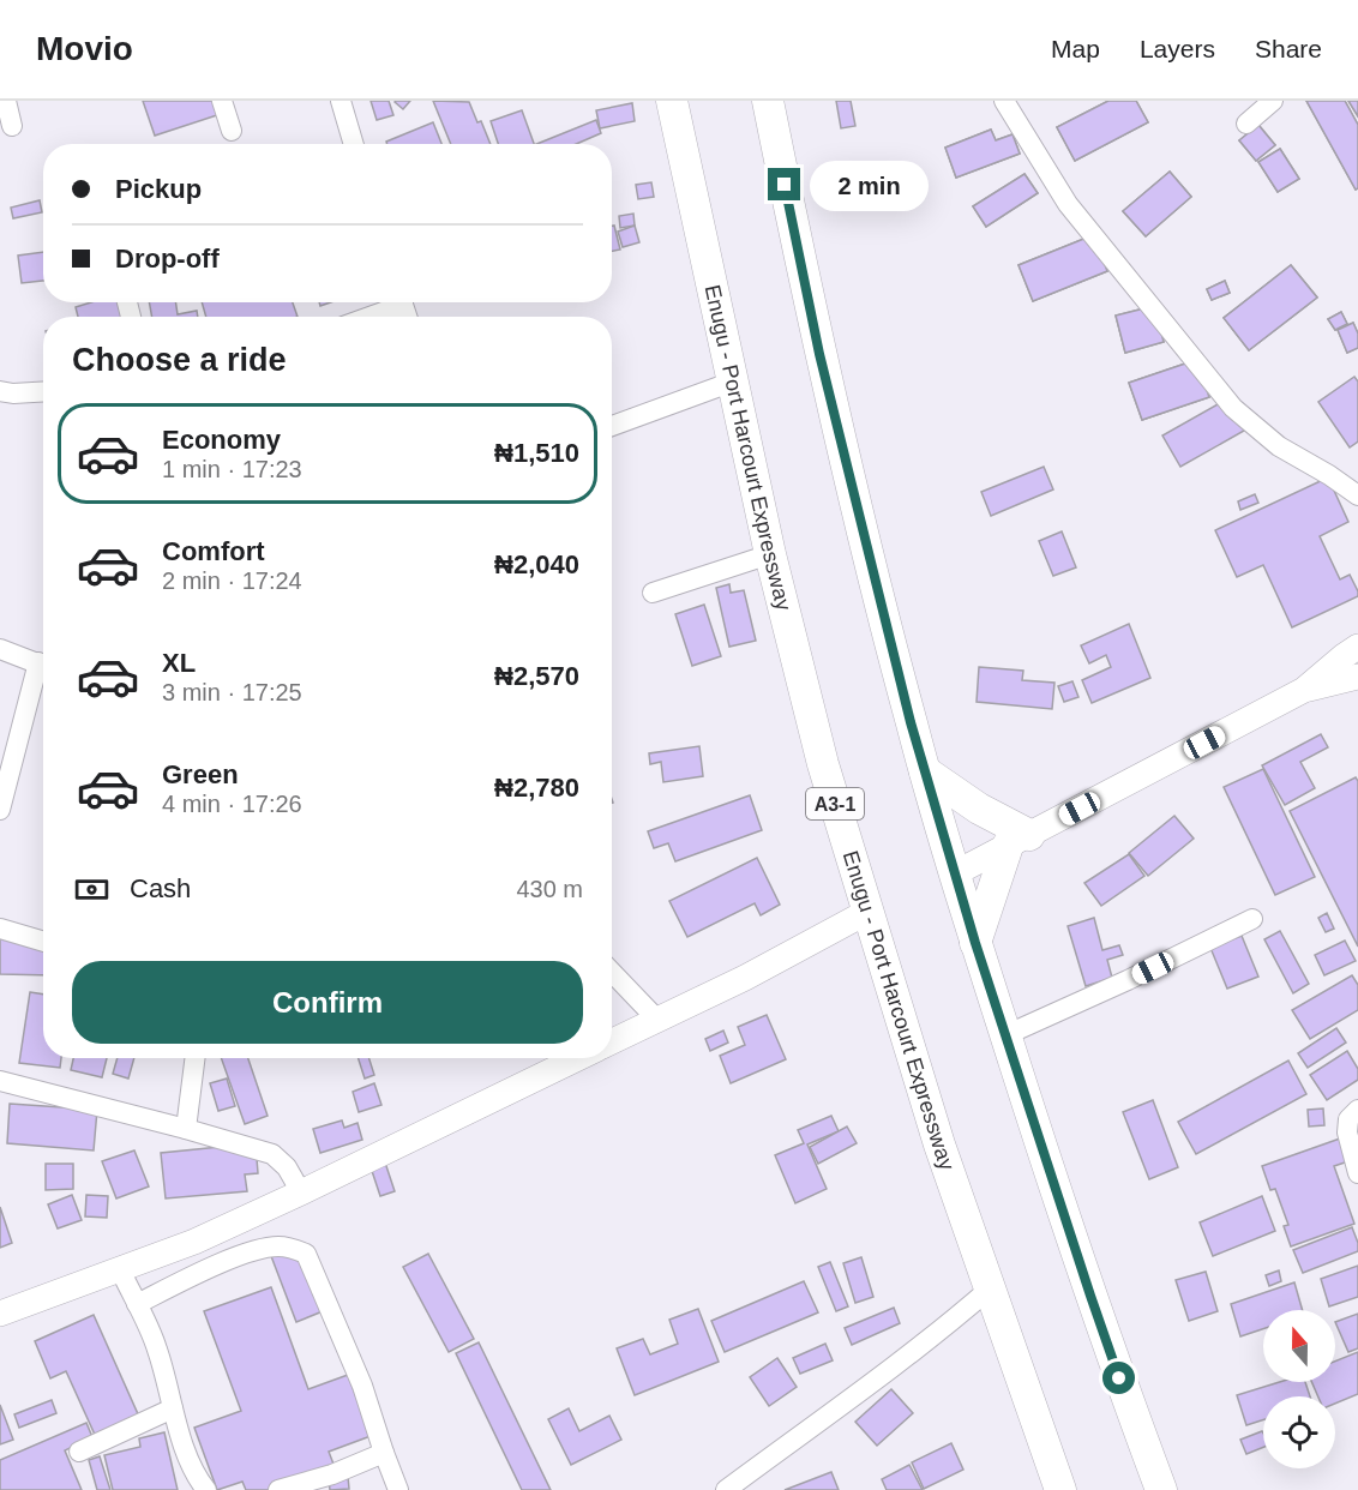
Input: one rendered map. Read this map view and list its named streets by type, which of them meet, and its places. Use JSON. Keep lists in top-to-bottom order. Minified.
{"streets":{"highway":["Enugu - Port Harcourt Expressway","A3-1"]},"north":"top","page":{"header":"Movio","nav":["Map","Layers","Share"],"banner":["Pickup","Drop-off"],"bubble":"2 min","heading":"Choose a ride","list":[{"name":"Economy","note":"1 min · 17:23","value":"₦1,510"},{"name":"Comfort","note":"2 min · 17:24","value":"₦2,040"},{"name":"XL","note":"3 min · 17:25","value":"₦2,570"},{"name":"Green","note":"4 min · 17:26","value":"₦2,780"}],"pay":["Cash","430 m"],"buttons":"Confirm"}}
